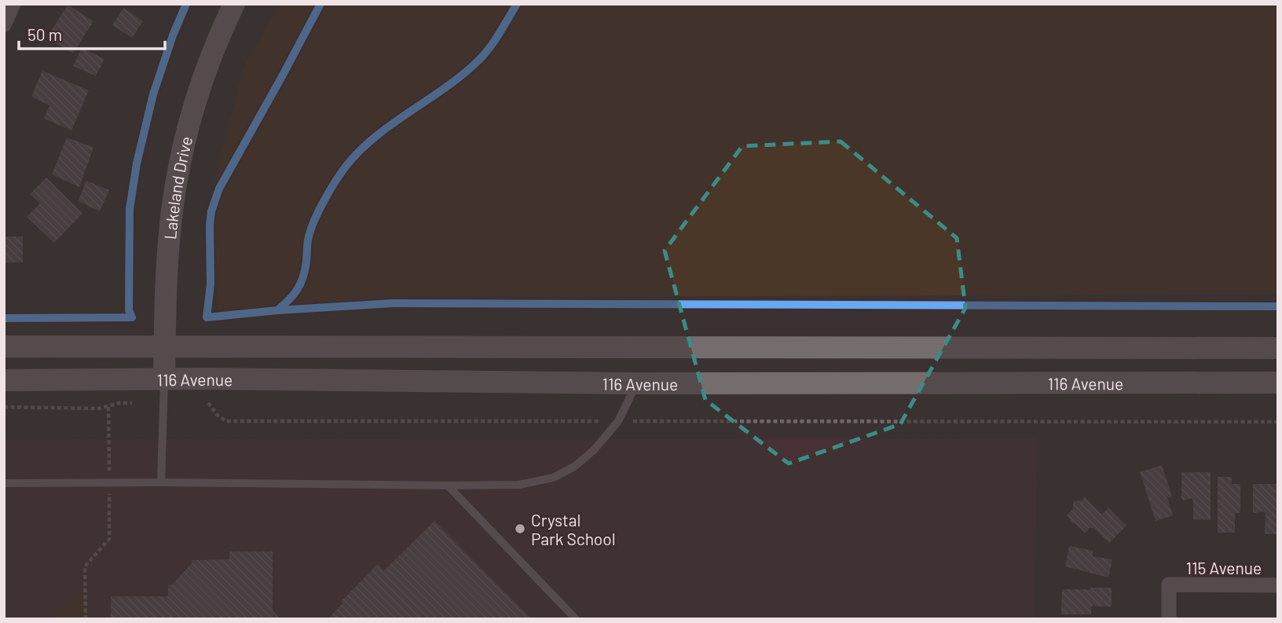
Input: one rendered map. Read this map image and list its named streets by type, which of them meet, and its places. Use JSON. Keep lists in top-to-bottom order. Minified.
{"streets":{"main road":["Lakeland Drive","116 Avenue"],"street":["115 Avenue"]},"crossings":[["Lakeland Drive","116 Avenue"]],"places":["Crystal Park School"],"scale_bar":"50 m"}
